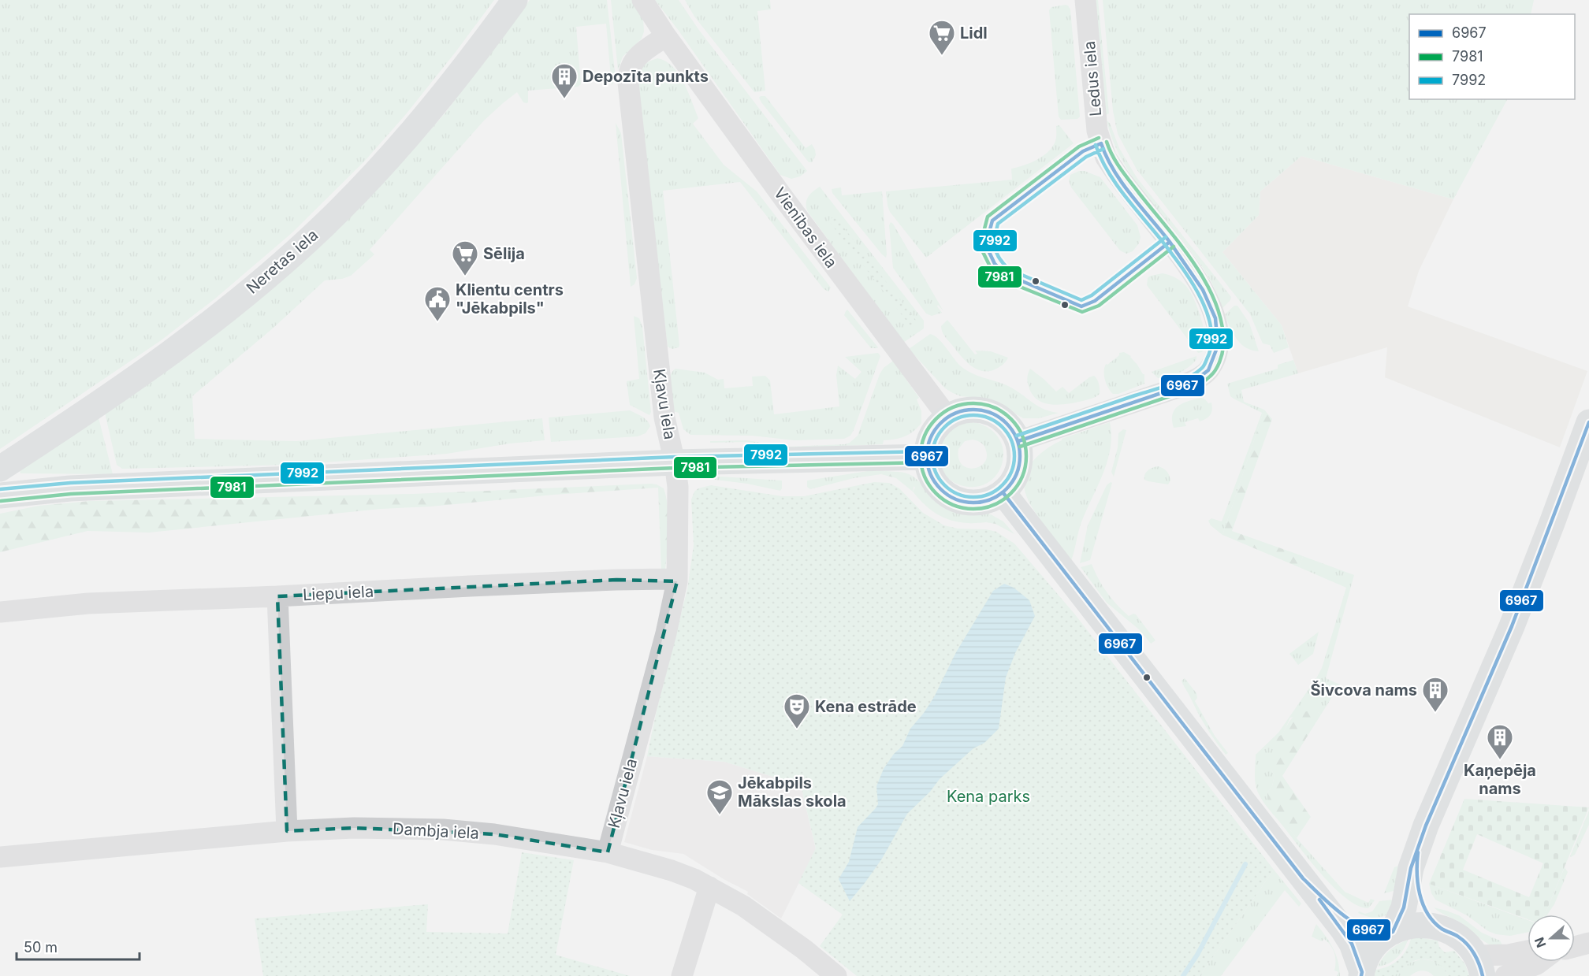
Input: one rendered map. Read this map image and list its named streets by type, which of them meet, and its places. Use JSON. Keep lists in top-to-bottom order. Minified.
{"streets":{"main road":["Neretas iela"],"street":["Ledus iela","Vienības iela","Kļavu iela","Liepu iela","Dambja iela"]},"crossings":[["Ledus iela","Vienības iela"],["Vienības iela","Kļavu iela"],["Kļavu iela","Liepu iela"],["Kļavu iela","Dambja iela"]],"parks":["Kena parks"],"places":{"supermarket":["Lidl","Sēlija"],"building":["Depozīta punkts","Šivcova nams","Kaņepēja nams"],"public building":["Klientu centrs \"Jēkabpils\""],"theatre":["Kena estrāde"],"school or university":["Jēkabpils Mākslas skola"]},"lines":["transit line 7981","transit line 6967","transit line 7992"],"legend":["6967","7981","7992"],"scale_bar":"50 m","north":"left"}
